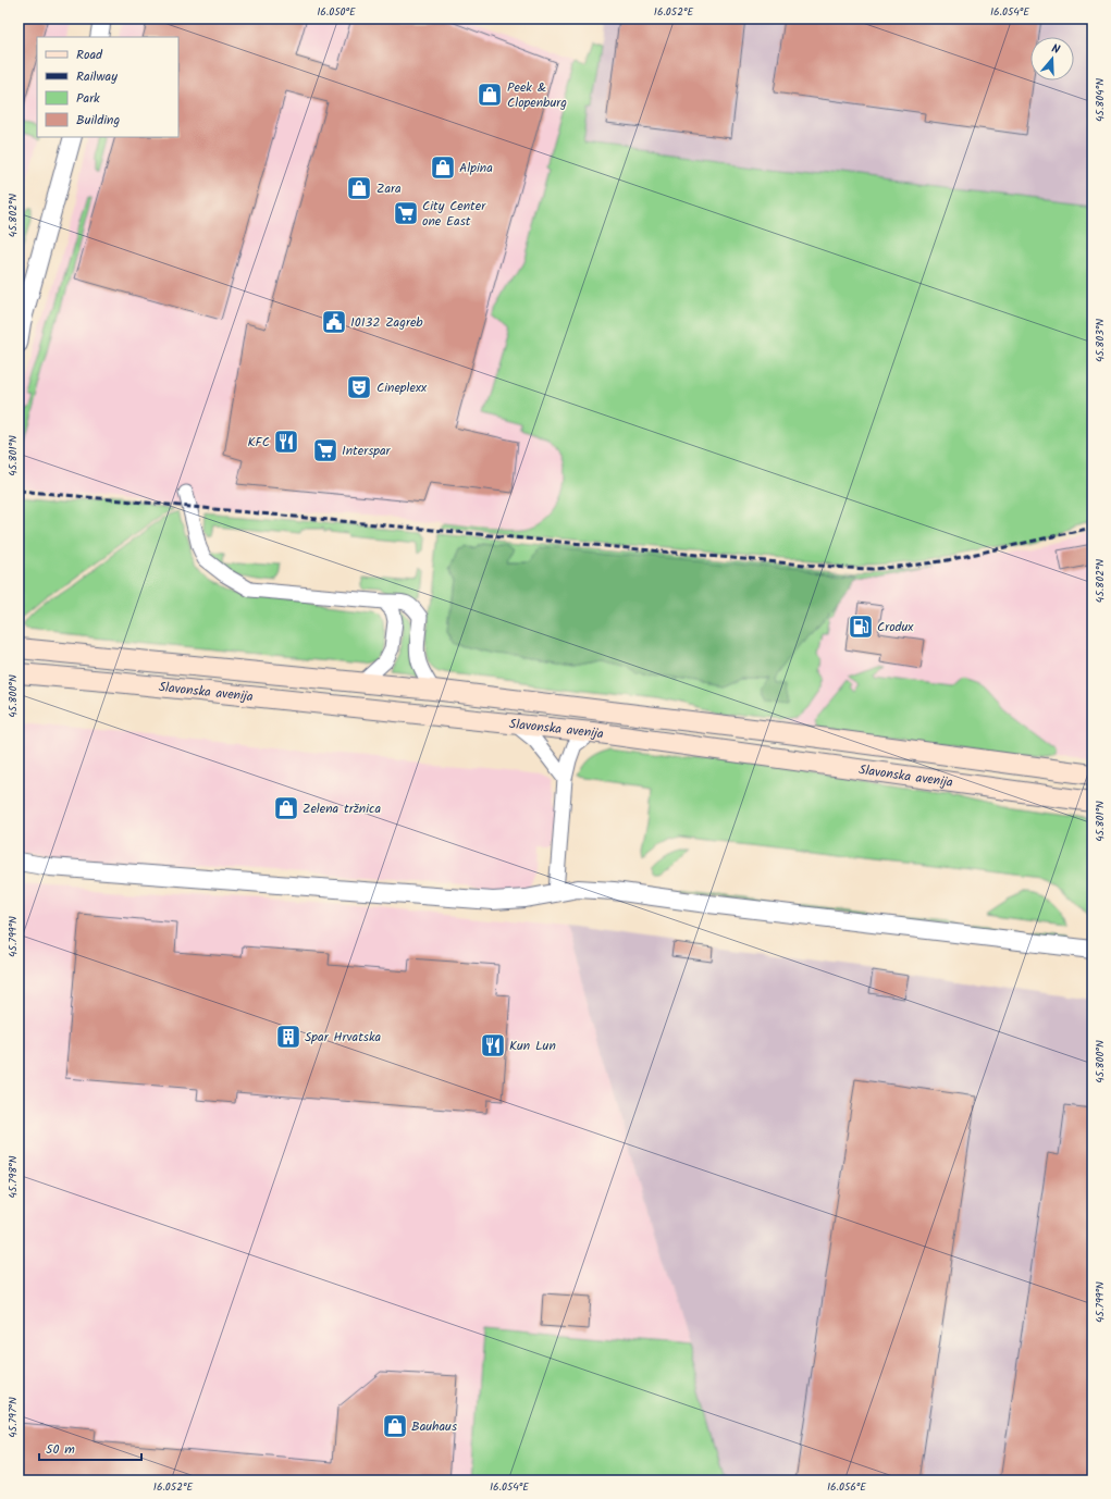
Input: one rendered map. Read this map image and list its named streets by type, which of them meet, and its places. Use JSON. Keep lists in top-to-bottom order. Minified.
{"streets":{"main road":["Slavonska avenija"]},"places":{"shop":["Peek & Clopenburg","Alpina","Zara","Zelena tržnica","Bauhaus"],"supermarket":["City Center one East","Interspar"],"public building":["10132 Zagreb"],"theatre":["Cineplexx"],"restaurant":["KFC","Kun Lun"],"fuel station":["Crodux"],"building":["Spar Hrvatska"]},"legend":["Road","Railway","Park","Building"],"scale_bar":"50 m","north":"top","coordinates":["16.050°E","16.052°E","16.054°E","45.804°N","45.802°N","45.803°N","45.801°N","45.800°N","45.799°N","45.798°N","45.797°N","16.056°E"]}
